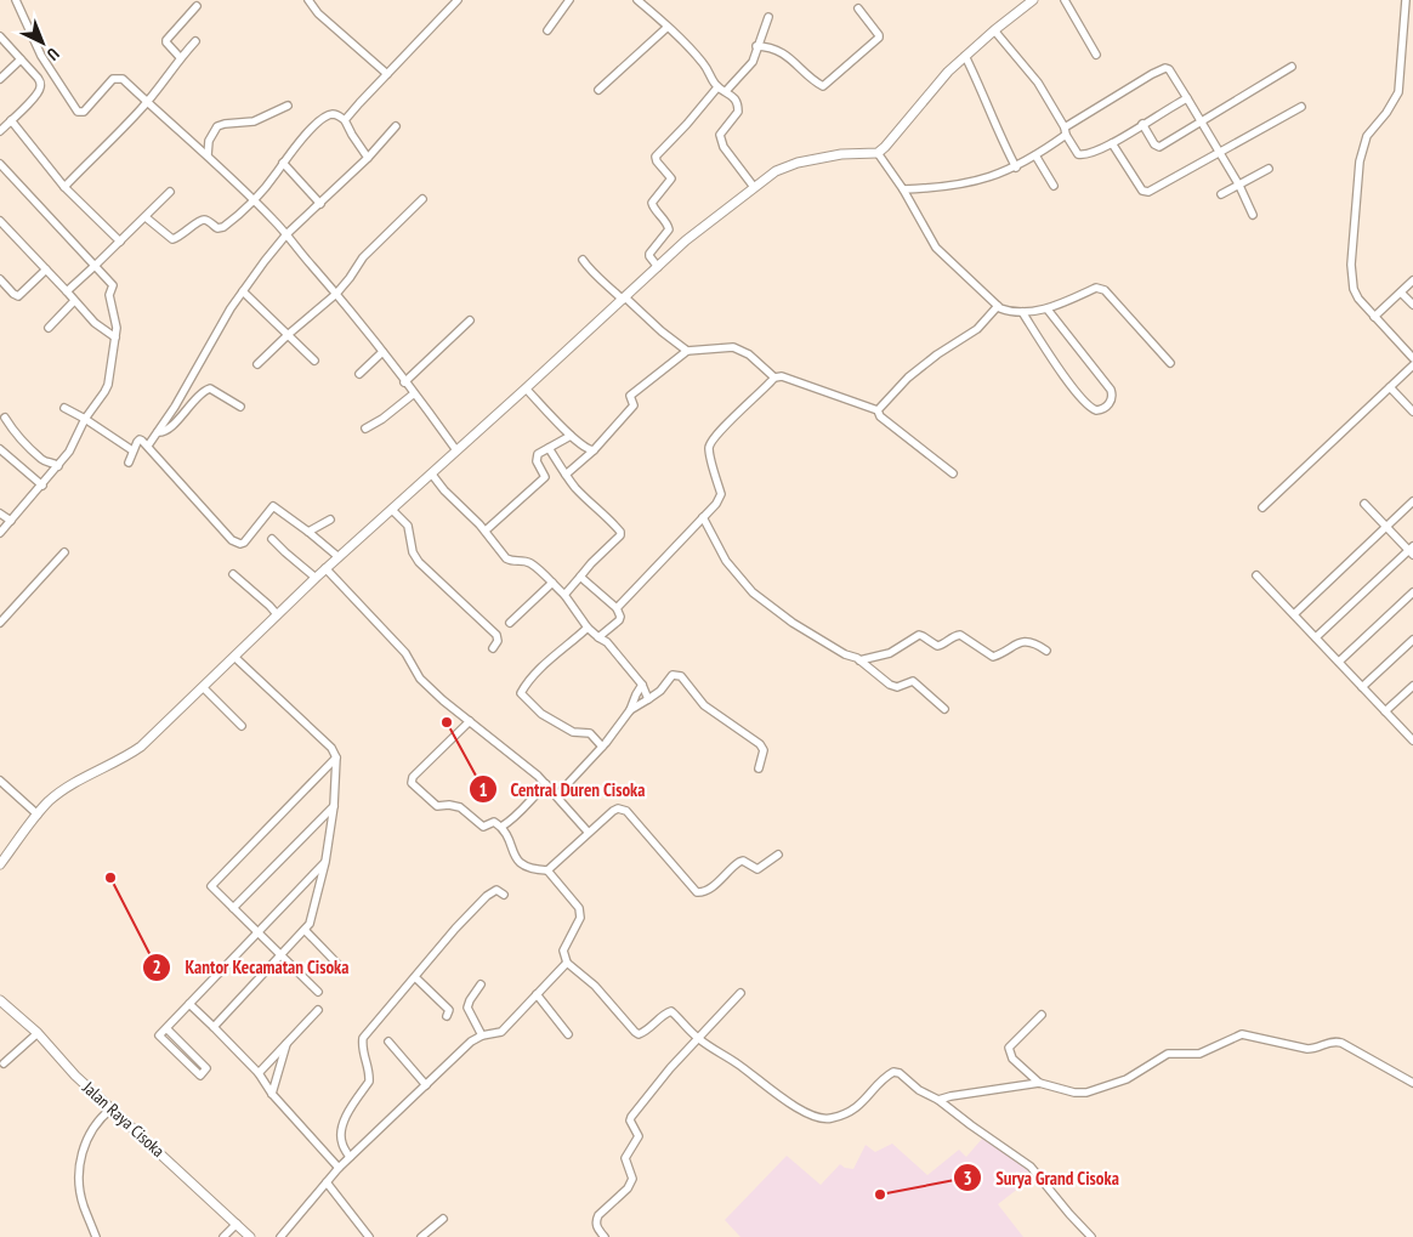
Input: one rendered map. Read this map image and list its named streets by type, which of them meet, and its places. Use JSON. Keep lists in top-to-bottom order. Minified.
{"streets":{"street":["Jalan Raya Cisoka"]},"places":["Central Duren Cisoka","Kantor Kecamatan Cisoka","Surya Grand Cisoka"],"north":"bottom right"}
